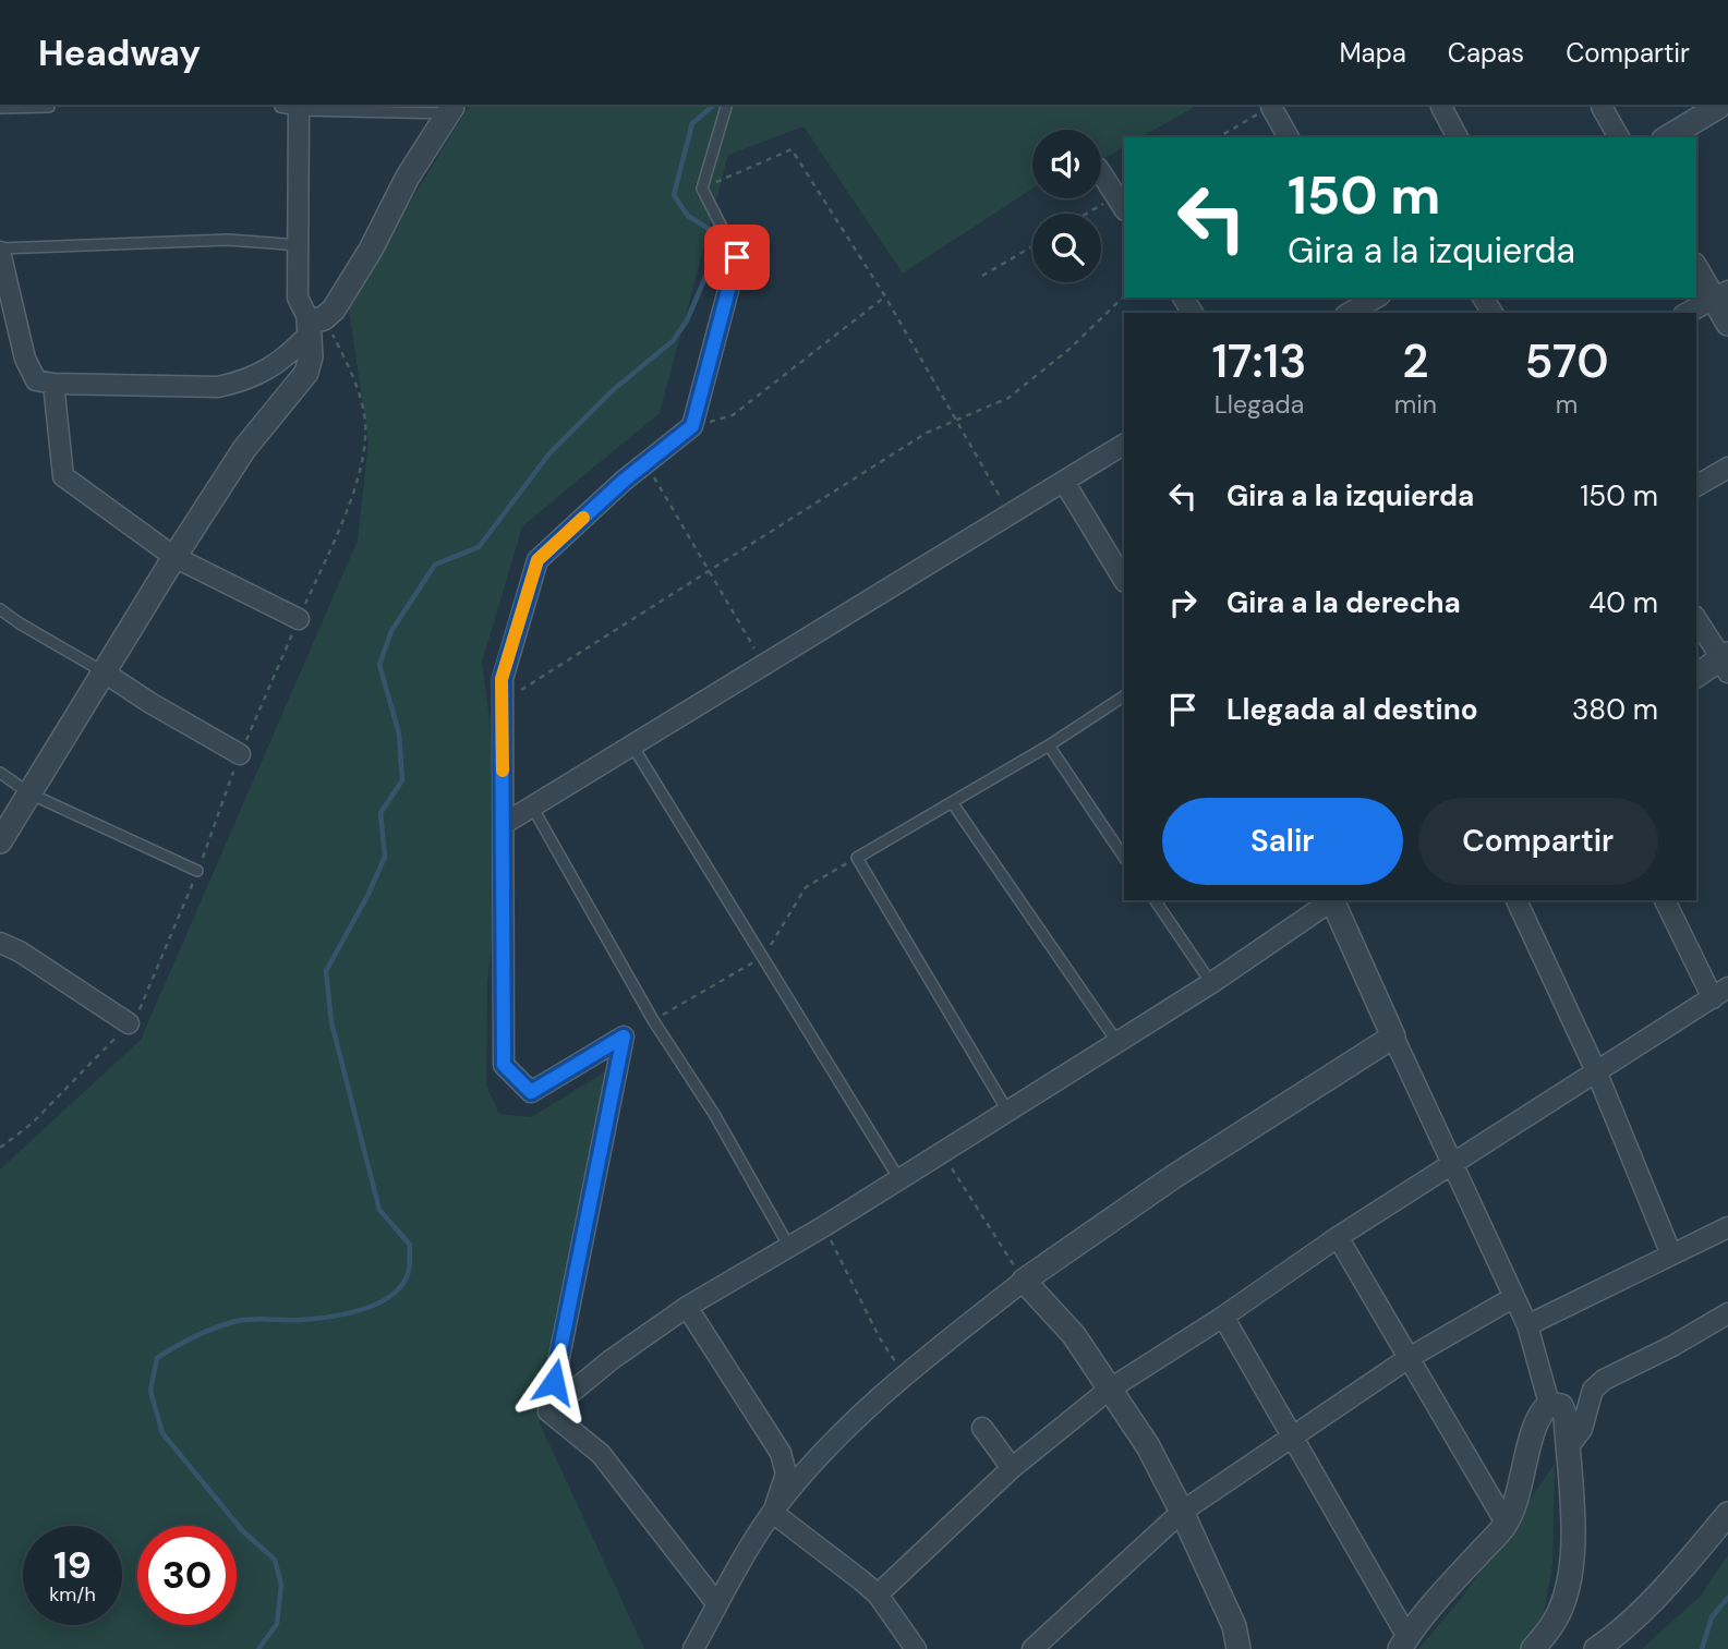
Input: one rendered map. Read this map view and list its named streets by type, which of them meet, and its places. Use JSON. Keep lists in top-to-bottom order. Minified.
{"page":{"header":"Headway","nav":["Mapa","Capas","Compartir"],"turn":["150 m","Gira a la izquierda"],"eta":["17:13","Llegada","2","min","570","m"],"list":[{"name":"Gira a la izquierda","value":"150 m"},{"name":"Gira a la derecha","value":"40 m"},{"name":"Llegada al destino","value":"380 m"}],"buttons":["Salir","Compartir"],"speed":"19 km/h","limit":"30"}}
